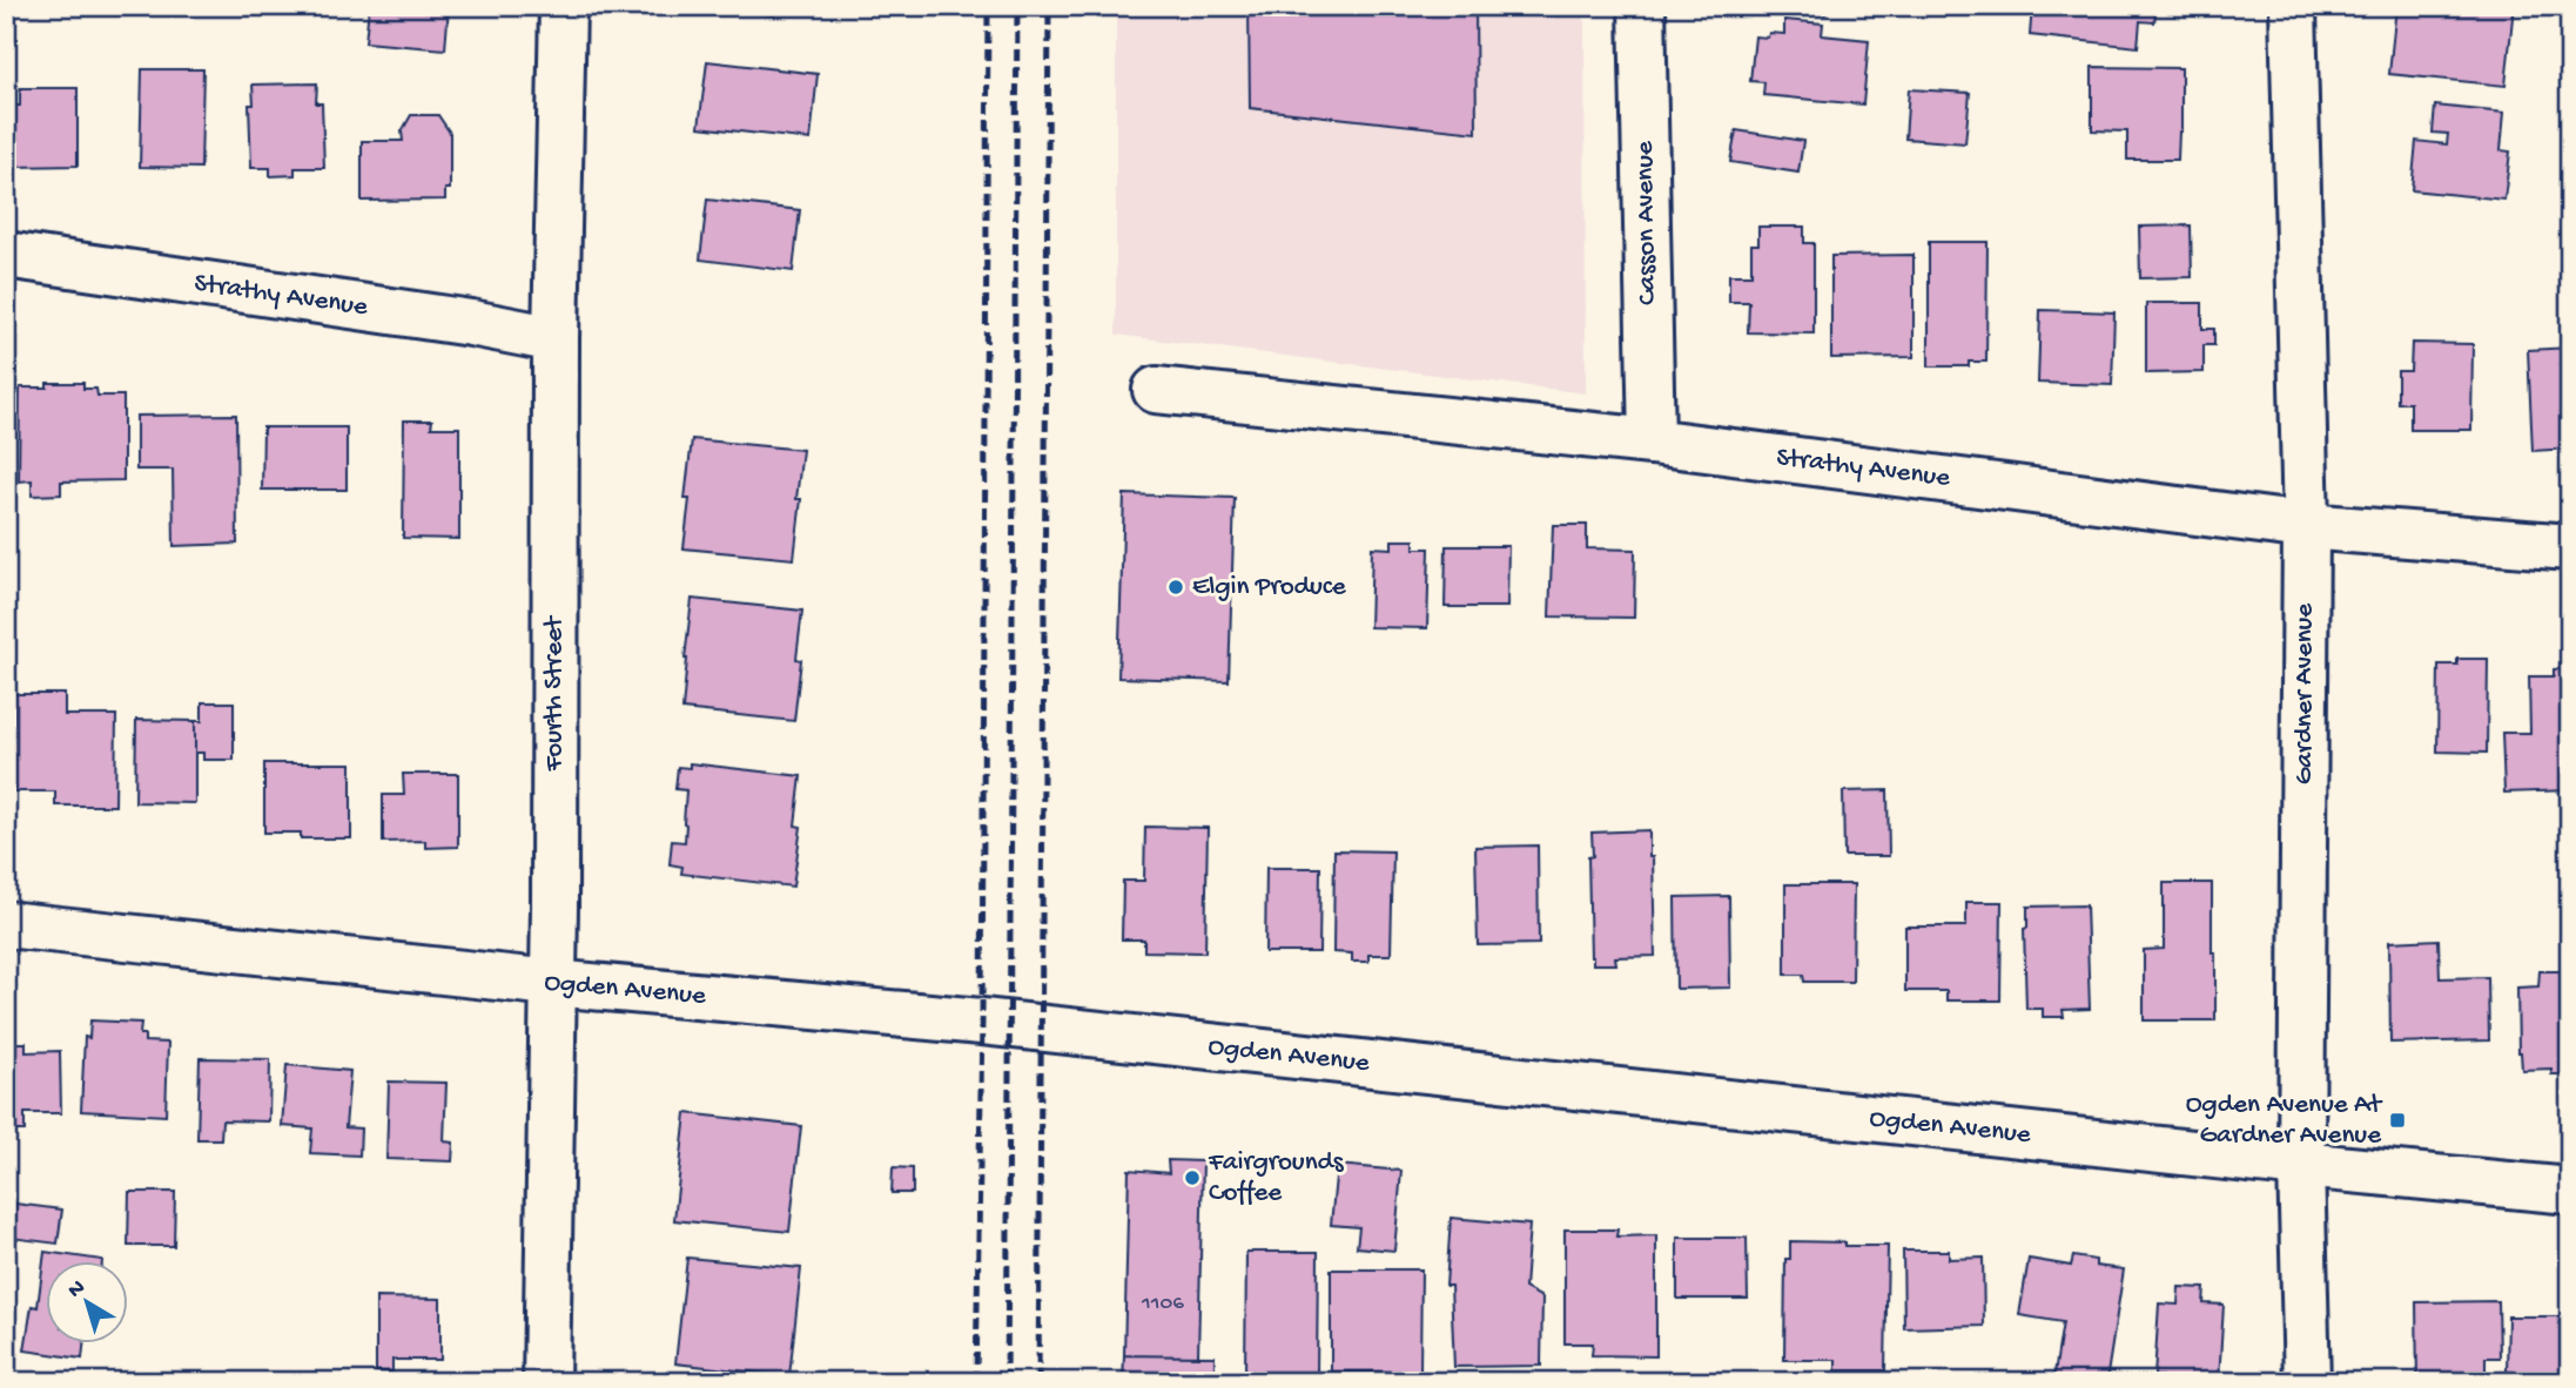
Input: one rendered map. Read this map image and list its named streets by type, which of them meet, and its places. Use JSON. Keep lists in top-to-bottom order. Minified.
{"streets":{"street":["Casson Avenue","Strathy Avenue","Fourth Street","Gardner Avenue","Ogden Avenue"]},"crossings":[["Casson Avenue","Strathy Avenue"],["Strathy Avenue","Fourth Street"],["Strathy Avenue","Gardner Avenue"],["Fourth Street","Ogden Avenue"],["Gardner Avenue","Ogden Avenue"]],"places":{"other":["Elgin Produce","Fairgrounds Coffee"],"transit":["Ogden Avenue At Gardner Avenue"]},"house_numbers":["1106"],"north":"top left"}
